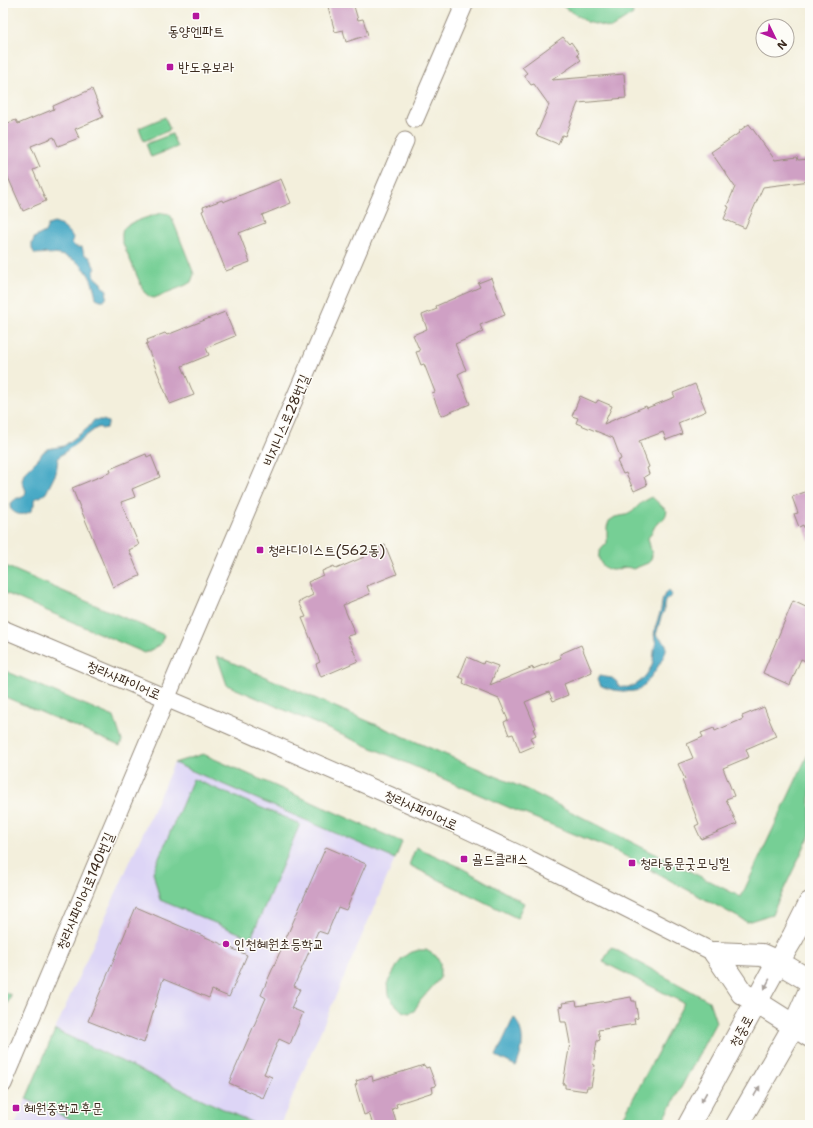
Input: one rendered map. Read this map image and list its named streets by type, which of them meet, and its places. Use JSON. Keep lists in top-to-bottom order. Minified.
{"streets":{"main road":["청라사파이어로","청중로"],"street":["비지니스로28번길","청라사파이어로140번길"]},"crossings":[["비지니스로28번길","청라사파이어로"],["비지니스로28번길","청라사파이어로140번길"],["청라사파이어로","청라사파이어로140번길"],["청라사파이어로","청중로"]],"places":{"transit":["동양엔파트","반도유보라","청라디이스트(562동)","골드클래스","청라동문굿모닝힐","혜원중학교후문"],"other":["인천혜원초등학교"]},"north":"bottom right"}
